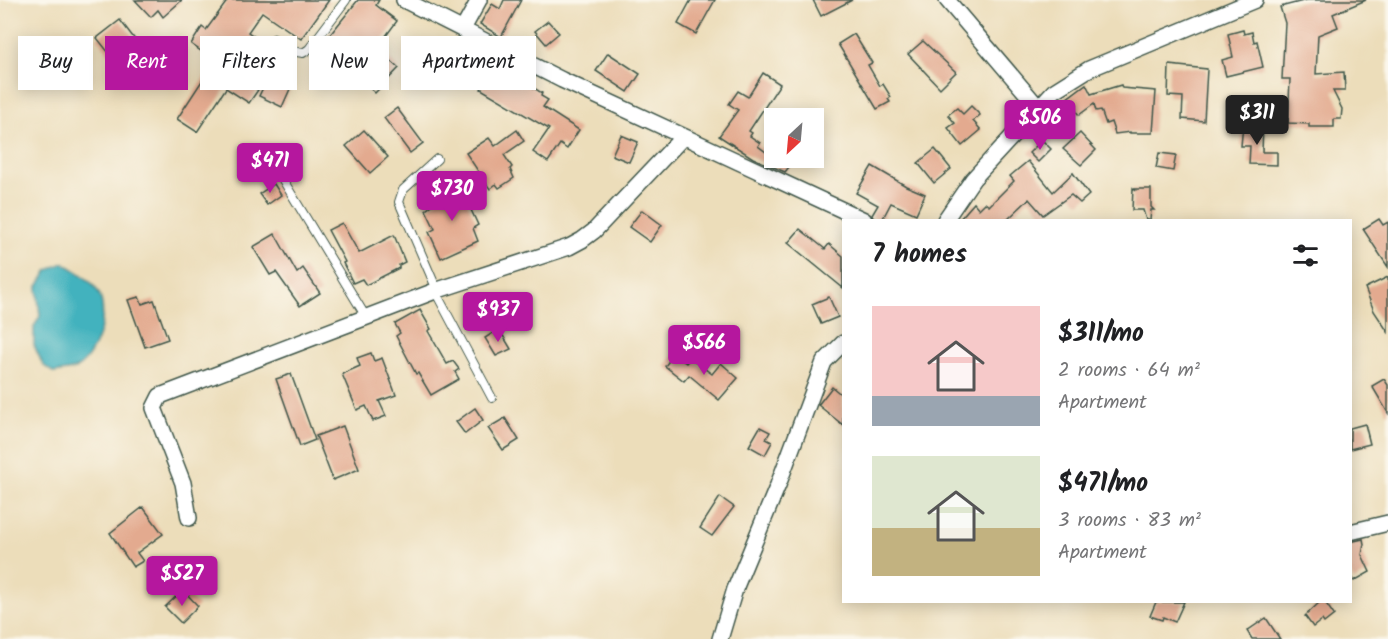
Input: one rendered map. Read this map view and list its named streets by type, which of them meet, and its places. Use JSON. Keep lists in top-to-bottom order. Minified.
{"north":"bottom left","page":{"chip":["Buy","Rent","Filters","New","Apartment"],"price":["$311","$506","$471","$730","$937","$566","$527"],"heading":"7 homes","list":[{"name":"$311/mo","note":"2 rooms · 64 m² · Apartment"},{"name":"$471/mo","note":"3 rooms · 83 m² · Apartment"}]}}
